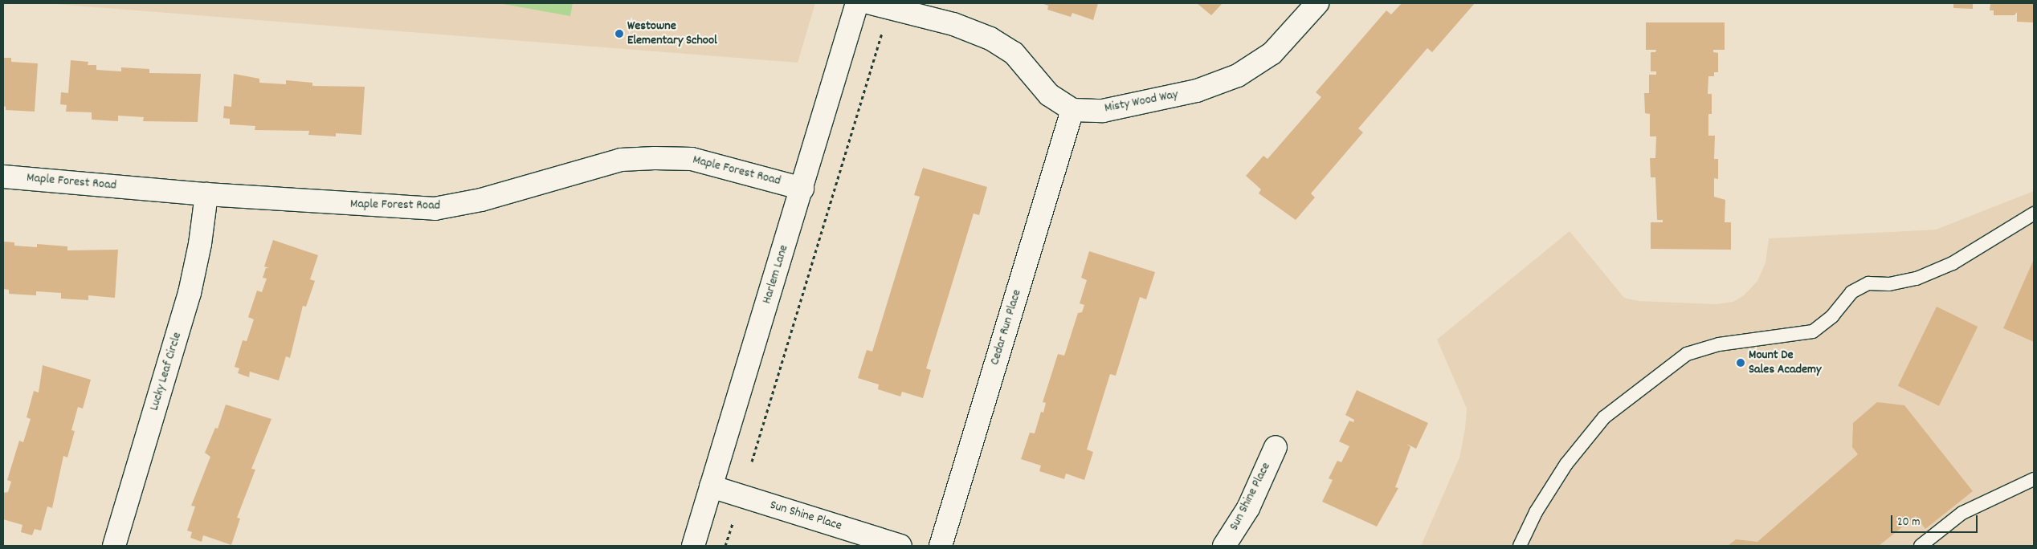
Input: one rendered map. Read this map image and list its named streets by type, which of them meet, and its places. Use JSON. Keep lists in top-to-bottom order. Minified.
{"streets":{"street":["Misty Wood Way","Maple Forest Road","Harlem Lane","Cedar Run Place","Lucky Leaf Circle","Sun Shine Place"]},"crossings":[["Misty Wood Way","Cedar Run Place"],["Maple Forest Road","Harlem Lane"],["Maple Forest Road","Lucky Leaf Circle"],["Harlem Lane","Sun Shine Place"]],"places":["Westowne Elementary School","Mount De Sales Academy"],"scale_bar":"20 m"}
